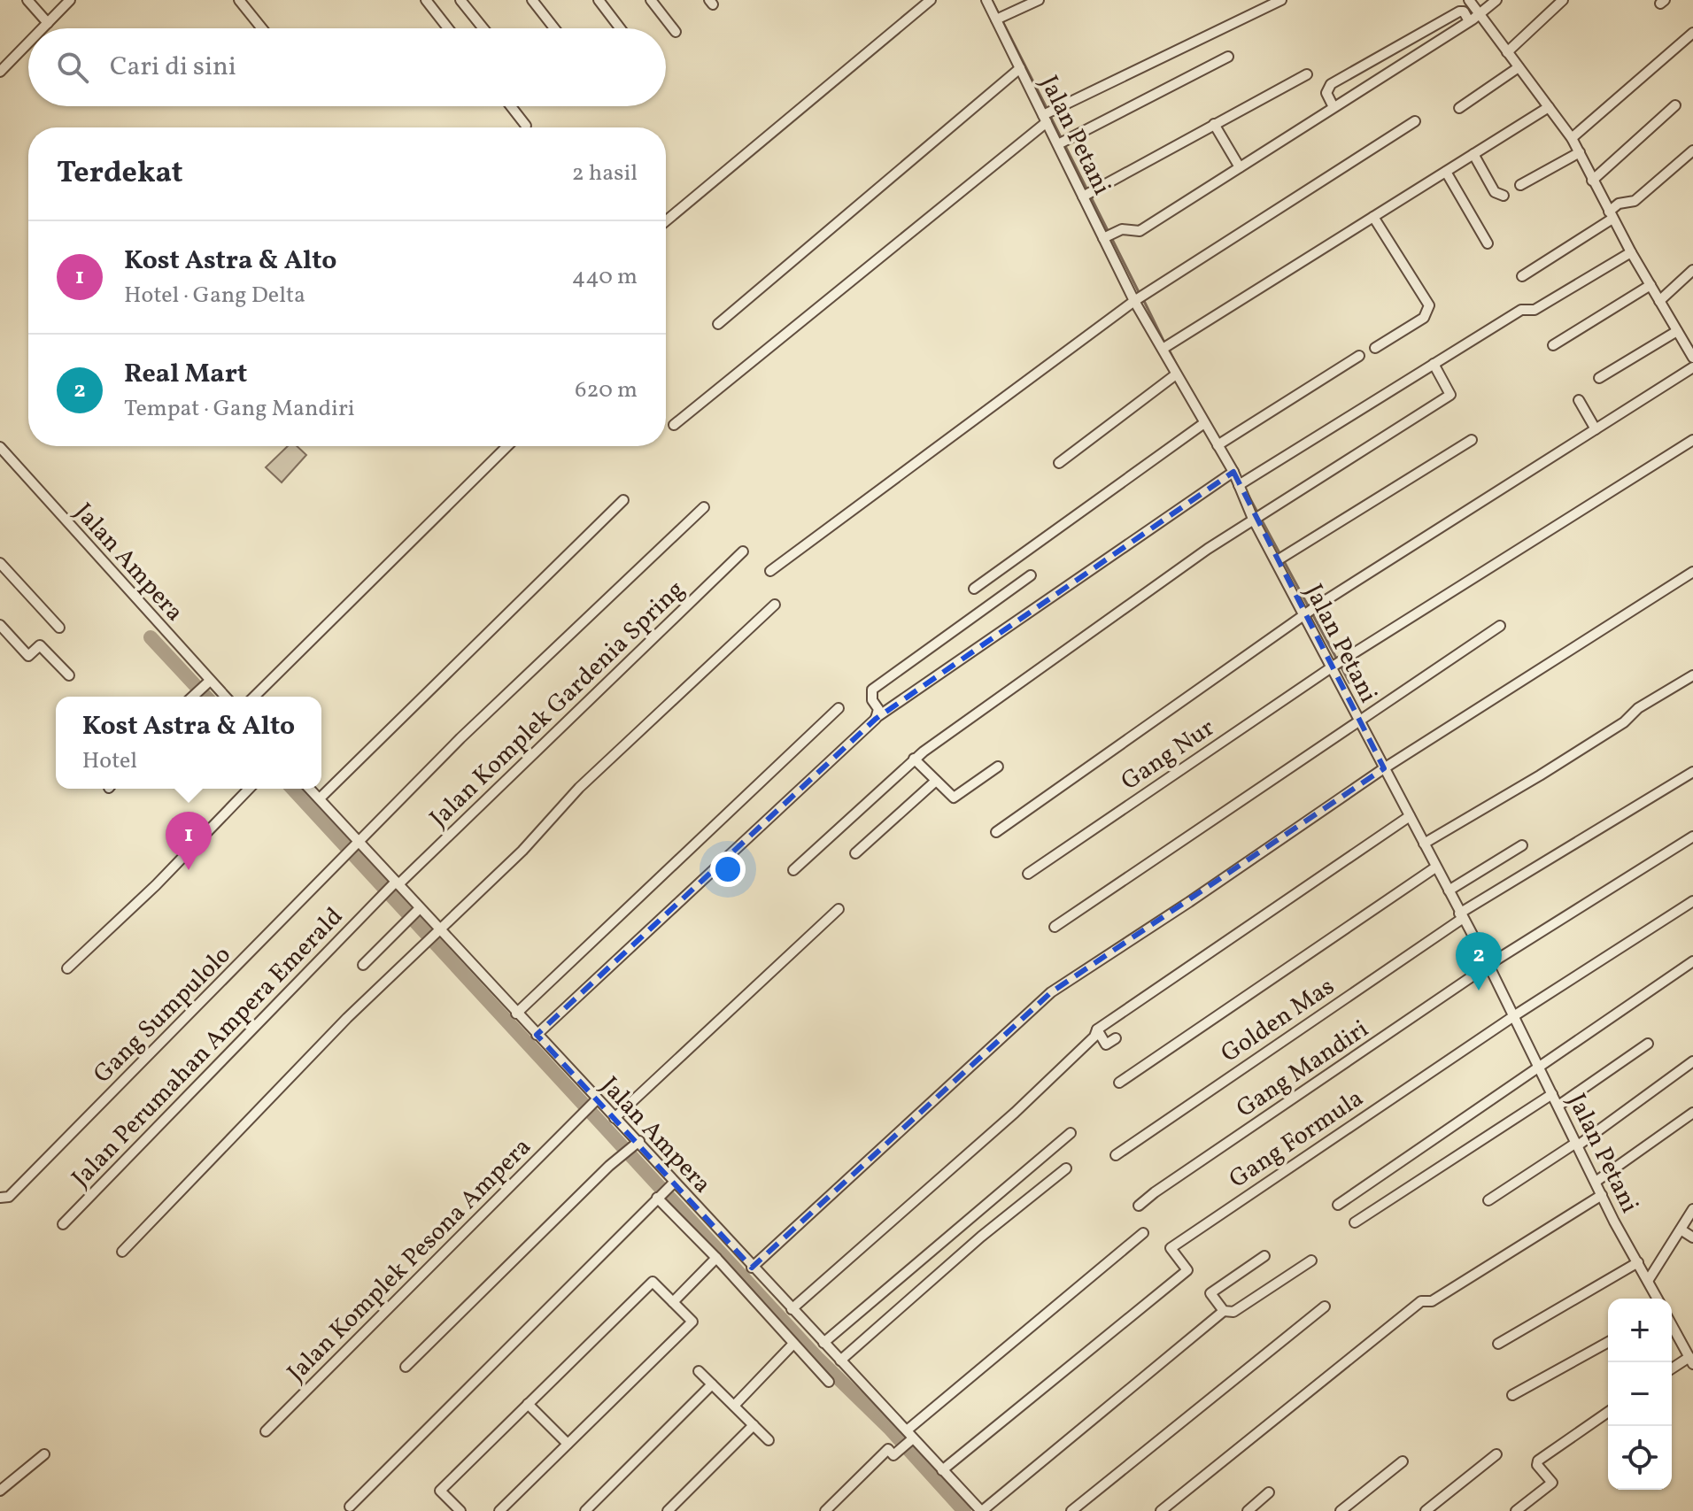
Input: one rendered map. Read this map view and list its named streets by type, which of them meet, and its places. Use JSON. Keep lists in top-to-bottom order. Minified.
{"streets":{"street":["Jalan Petani","Jalan Ampera","Jalan Komplek Gardenia Spring","Gang Nur","Gang Sumpulolo","Golden Mas","Jalan Perumahan Ampera Emerald","Gang Mandiri","Gang Formula","Jalan Komplek Pesona Ampera"]},"crossings":[["Jalan Petani","Gang Nur"],["Jalan Petani","Golden Mas"],["Jalan Petani","Gang Mandiri"],["Jalan Petani","Gang Formula"],["Jalan Ampera","Jalan Komplek Gardenia Spring"],["Jalan Ampera","Gang Sumpulolo"],["Jalan Ampera","Gang Formula"],["Jalan Ampera","Jalan Komplek Pesona Ampera"],["Jalan Komplek Gardenia Spring","Jalan Perumahan Ampera Emerald"]],"page":{"search":"Cari di sini","heading":["Terdekat","2 hasil"],"list":[{"mark":"1","name":"Kost Astra & Alto","note":"Hotel · Gang Delta","value":"440 m"},{"mark":"2","name":"Real Mart","note":"Tempat · Gang Mandiri","value":"620 m"}],"popup":["Kost Astra & Alto","Hotel"],"pins":["1","2"],"map_buttons":["+","−"]}}
